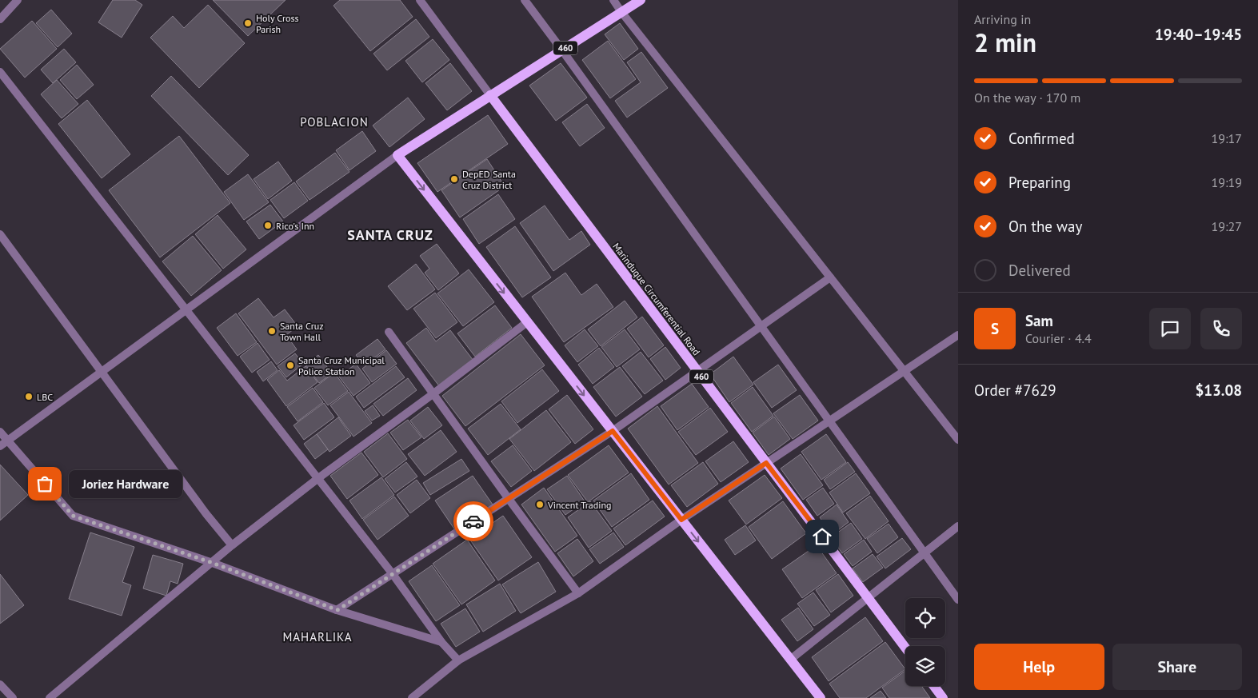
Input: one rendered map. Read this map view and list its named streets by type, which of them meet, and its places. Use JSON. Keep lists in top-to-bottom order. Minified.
{"streets":{"main road":["460","Marinduque Circumferential Road"]},"crossings":[["460","Marinduque Circumferential Road"]],"districts":["POBLACION","SANTA CRUZ","MAHARLIKA"],"places":["Holy Cross Parish","DepED Santa Cruz District","Rico's Inn","Santa Cruz Town Hall","Santa Cruz Municipal Police Station","LBC","Joriez Hardware","Vincent Trading"],"page":{"heading":["2 min","Arriving in","19:40–19:45"],"panel":["Sam","Courier · 4.4","Order #7629","$13.08"],"bar":"On the way · 170 m","list":[["Confirmed","19:17"],["Preparing","19:19"],["On the way","19:27"],"Delivered"],"round":"S","bubble":"Joriez Hardware","buttons":["Help","Share"]}}
